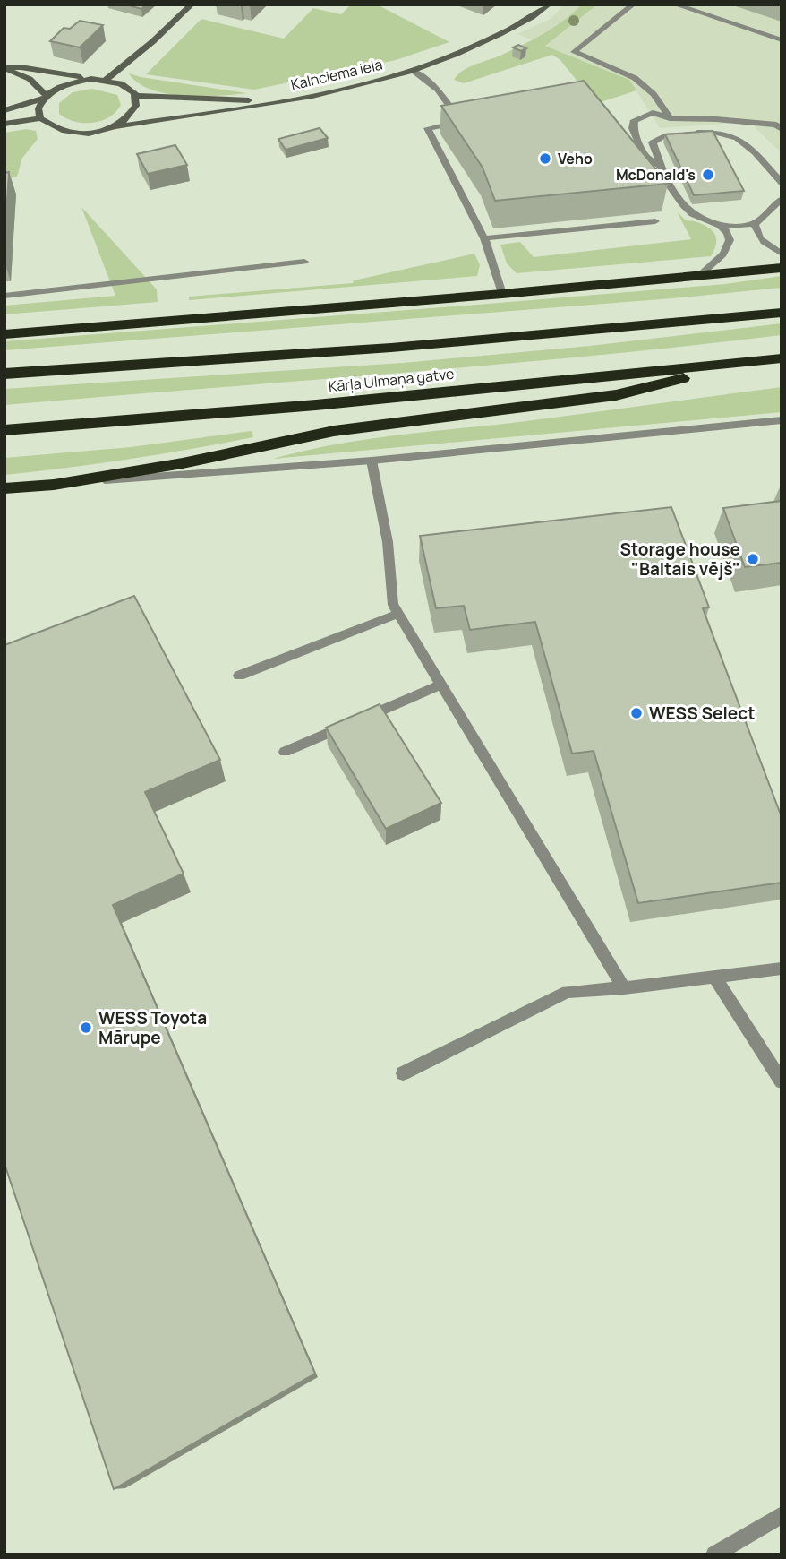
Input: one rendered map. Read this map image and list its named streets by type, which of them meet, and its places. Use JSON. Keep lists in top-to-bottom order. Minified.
{"streets":{"highway":["Kārļa Ulmaņa gatve"],"street":["Kalnciema iela"]},"places":["Veho","McDonald's","Storage house \"Baltais vējš\"","WESS Select","WESS Toyota Mārupe"]}
